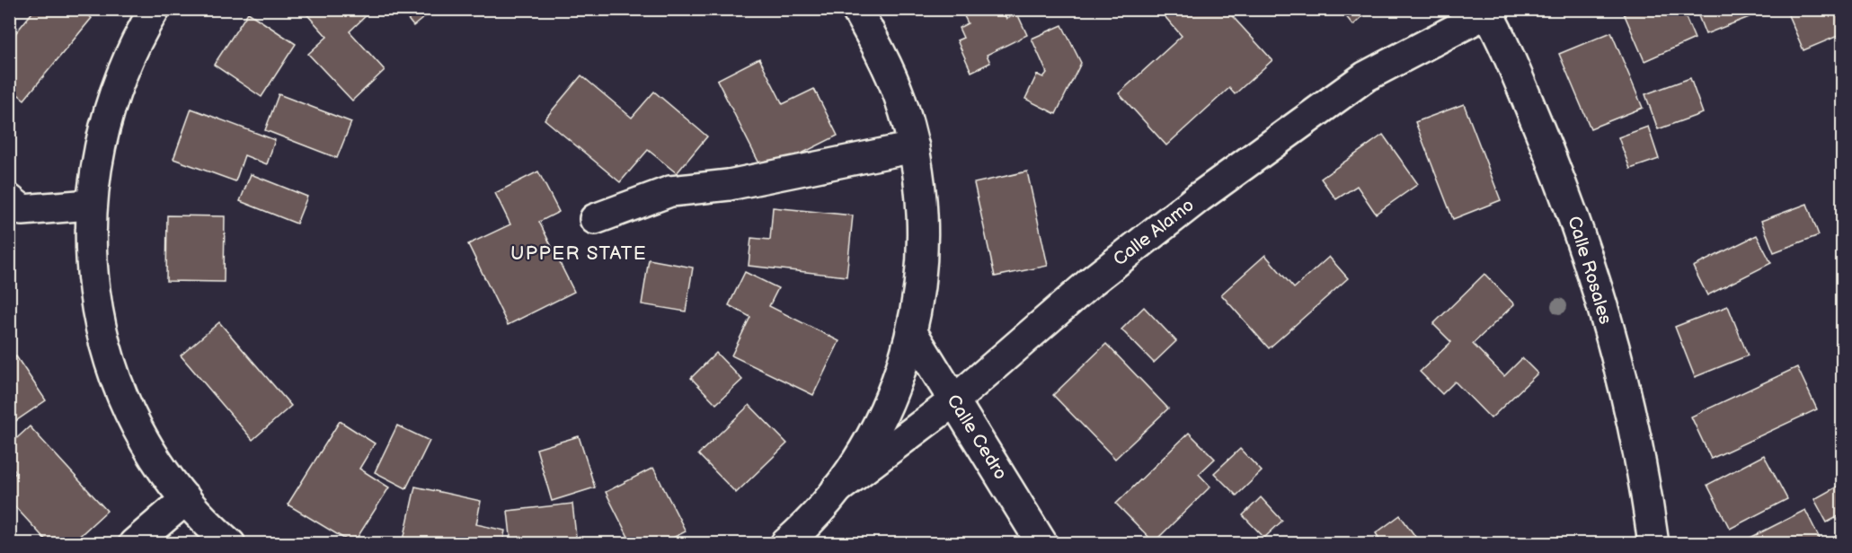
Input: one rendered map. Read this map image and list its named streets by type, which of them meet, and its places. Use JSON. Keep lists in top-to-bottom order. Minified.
{"streets":{"street":["Calle Alamo","Calle Rosales","Calle Cedro"]},"crossings":[["Calle Alamo","Calle Rosales"],["Calle Alamo","Calle Cedro"]],"districts":["UPPER STATE"]}
